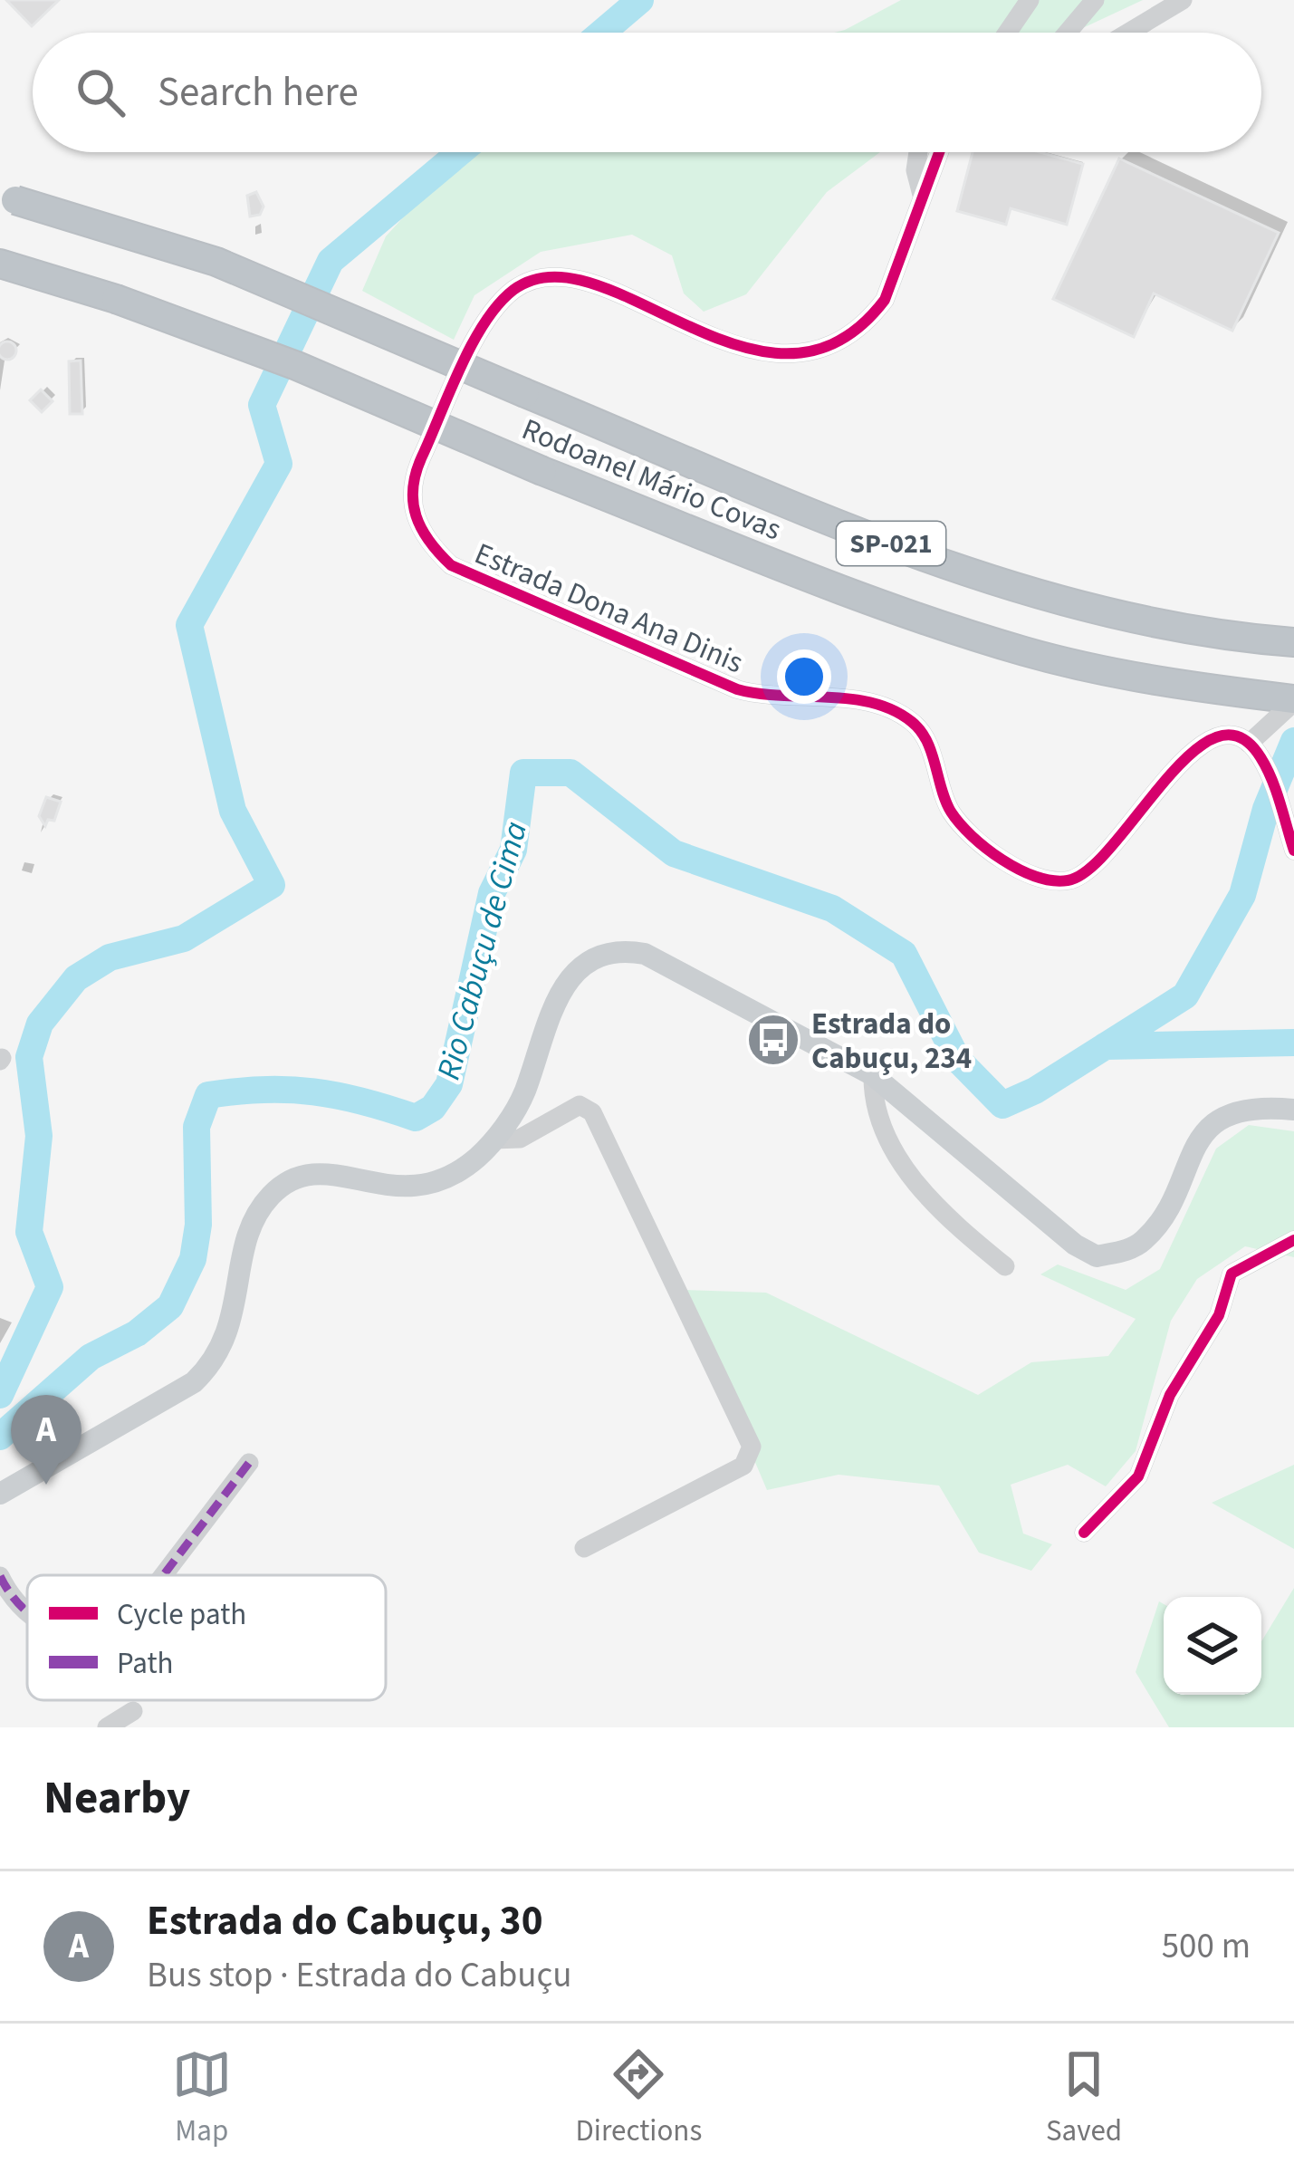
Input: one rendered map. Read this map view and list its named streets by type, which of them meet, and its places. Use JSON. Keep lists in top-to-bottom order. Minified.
{"streets":{"highway":["Rodoanel Mário Covas","SP-021"],"street":["Estrada Dona Ana Dinis"]},"water":["Rio Cabuçu de Cima"],"places":{"bus stop":["Estrada do Cabuçu, 234"]},"legend":["Cycle path","Path"],"page":{"search":"Search here","pins":"A","heading":"Nearby","list":[{"mark":"A","name":"Estrada do Cabuçu, 30","note":"Bus stop · Estrada do Cabuçu","value":"500 m"}],"nav":["Map","Directions","Saved"]}}
